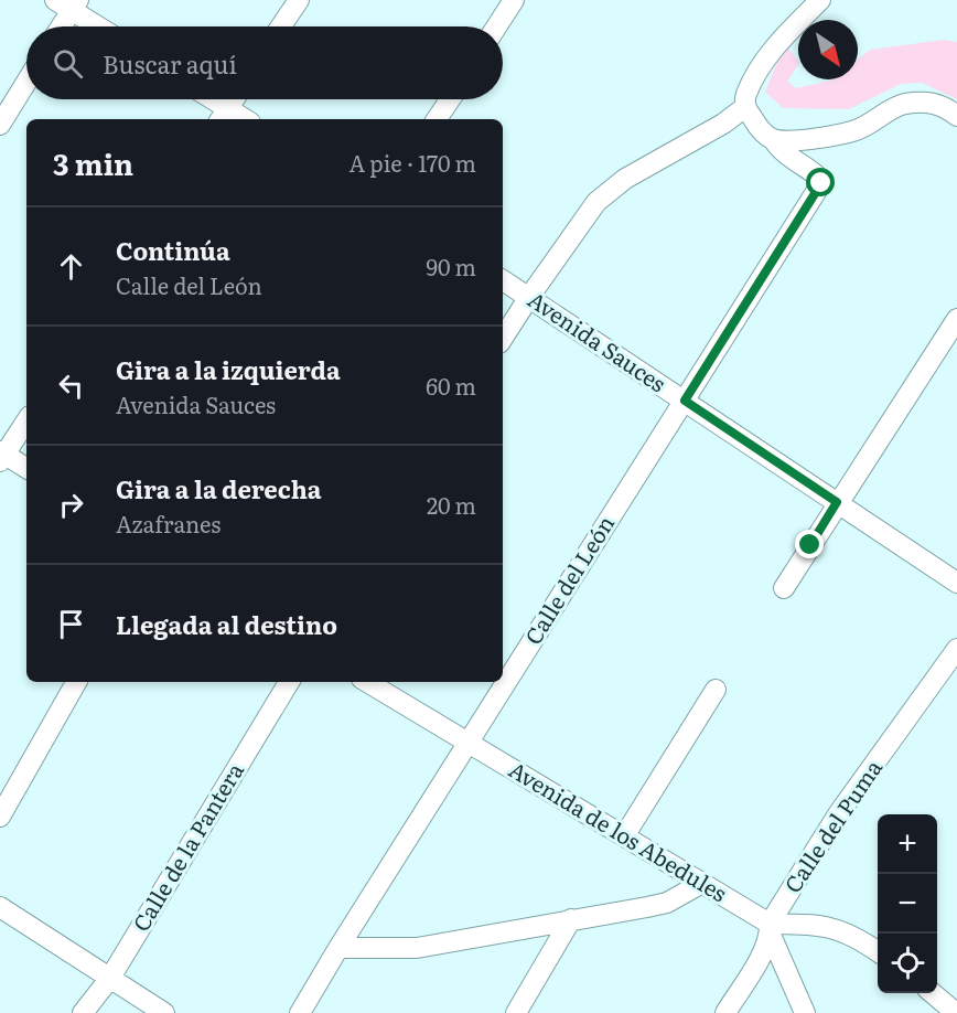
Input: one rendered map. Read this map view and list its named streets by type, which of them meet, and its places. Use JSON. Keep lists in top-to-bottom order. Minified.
{"streets":{"street":["Avenida Sauces","Calle del León","Calle del Puma","Avenida de los Abedules","Calle de la Pantera"]},"crossings":[["Avenida Sauces","Calle del León"],["Calle del León","Avenida de los Abedules"],["Calle del Puma","Avenida de los Abedules"]],"north":"bottom right","page":{"search":"Buscar aquí","heading":["3 min","A pie · 170 m"],"list":[["Continúa","Calle del León","90 m"],["Gira a la izquierda","Avenida Sauces","60 m"],["Gira a la derecha","Azafranes","20 m"],"Llegada al destino"],"map_buttons":["+","−"]}}
